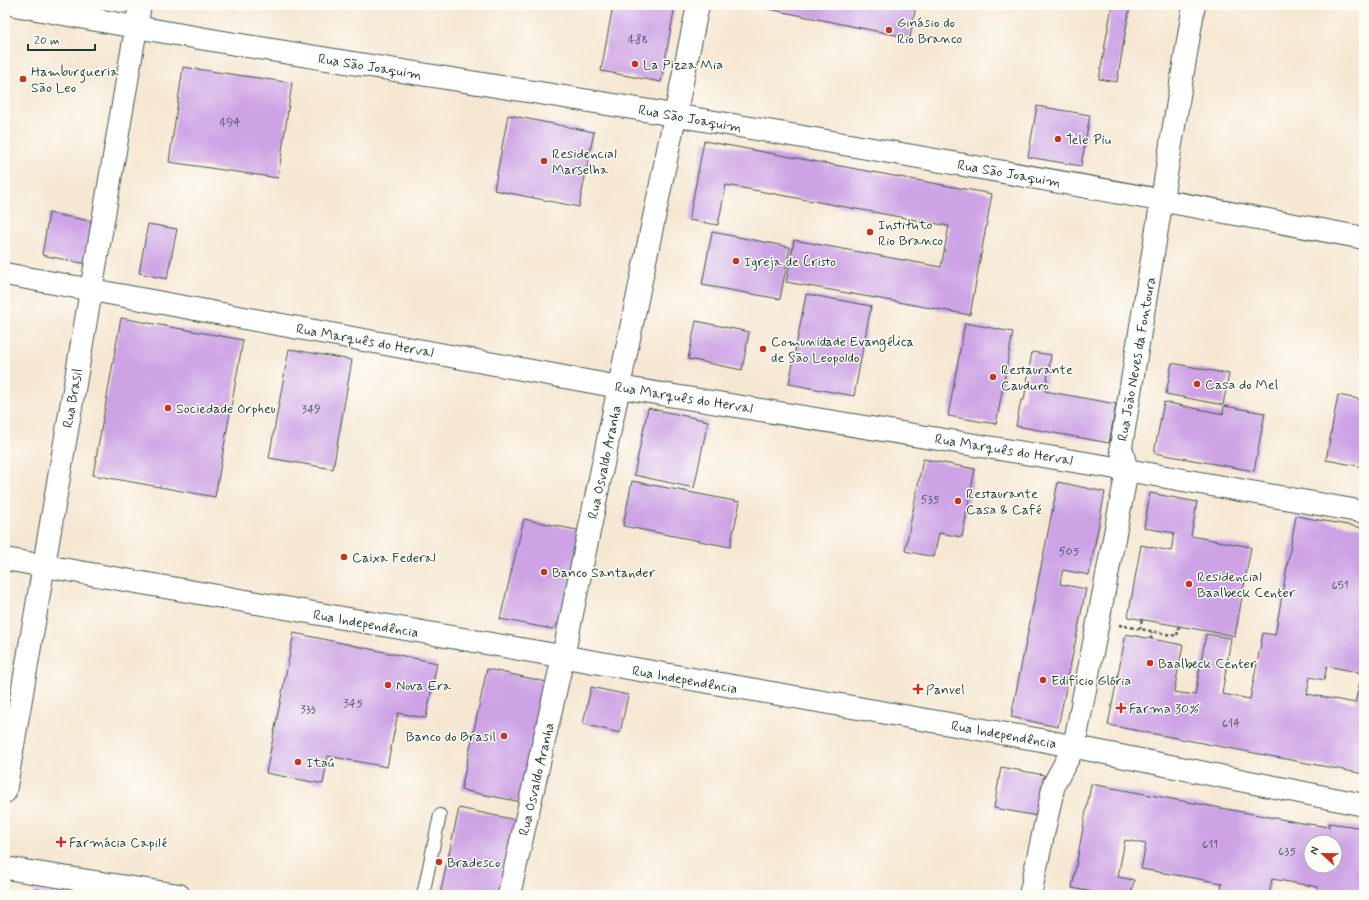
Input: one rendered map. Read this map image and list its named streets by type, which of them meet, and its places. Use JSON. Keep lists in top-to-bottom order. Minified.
{"streets":{"street":["Rua São Joaquim","Rua Marquês do Herval","Rua João Neves da Fontoura","Rua Brasil","Rua Osvaldo Aranha","Rua Independência"]},"crossings":[["Rua São Joaquim","Rua João Neves da Fontoura"],["Rua São Joaquim","Rua Brasil"],["Rua São Joaquim","Rua Osvaldo Aranha"],["Rua Marquês do Herval","Rua João Neves da Fontoura"],["Rua Marquês do Herval","Rua Brasil"],["Rua Marquês do Herval","Rua Osvaldo Aranha"],["Rua João Neves da Fontoura","Rua Independência"],["Rua Brasil","Rua Independência"],["Rua Osvaldo Aranha","Rua Independência"]],"places":{"other":["Ginásio do Rio Branco","La Pizza Mia","Hamburgueria São Leo","Tele Piu","Residencial Marselha","Instituto Rio Branco","Igreja de Cristo","Comunidade Evangélica de São Leopoldo","Restaurante Cauduro","Casa do Mel","Sociedade Orpheu","Restaurante Casa & Café","Caixa Federal","Banco Santander","Residencial Baalbeck Center","Baalbeck Center","Edifício Glória","Nova Era","Banco do Brasil","Itaú","Bradesco"],"health":["Panvel","Farma 30%","Farmácia Capilé"]},"house_numbers":["488","494","349","535","505","651","345","333","614","611","635"],"scale_bar":"20 m","north":"left"}
